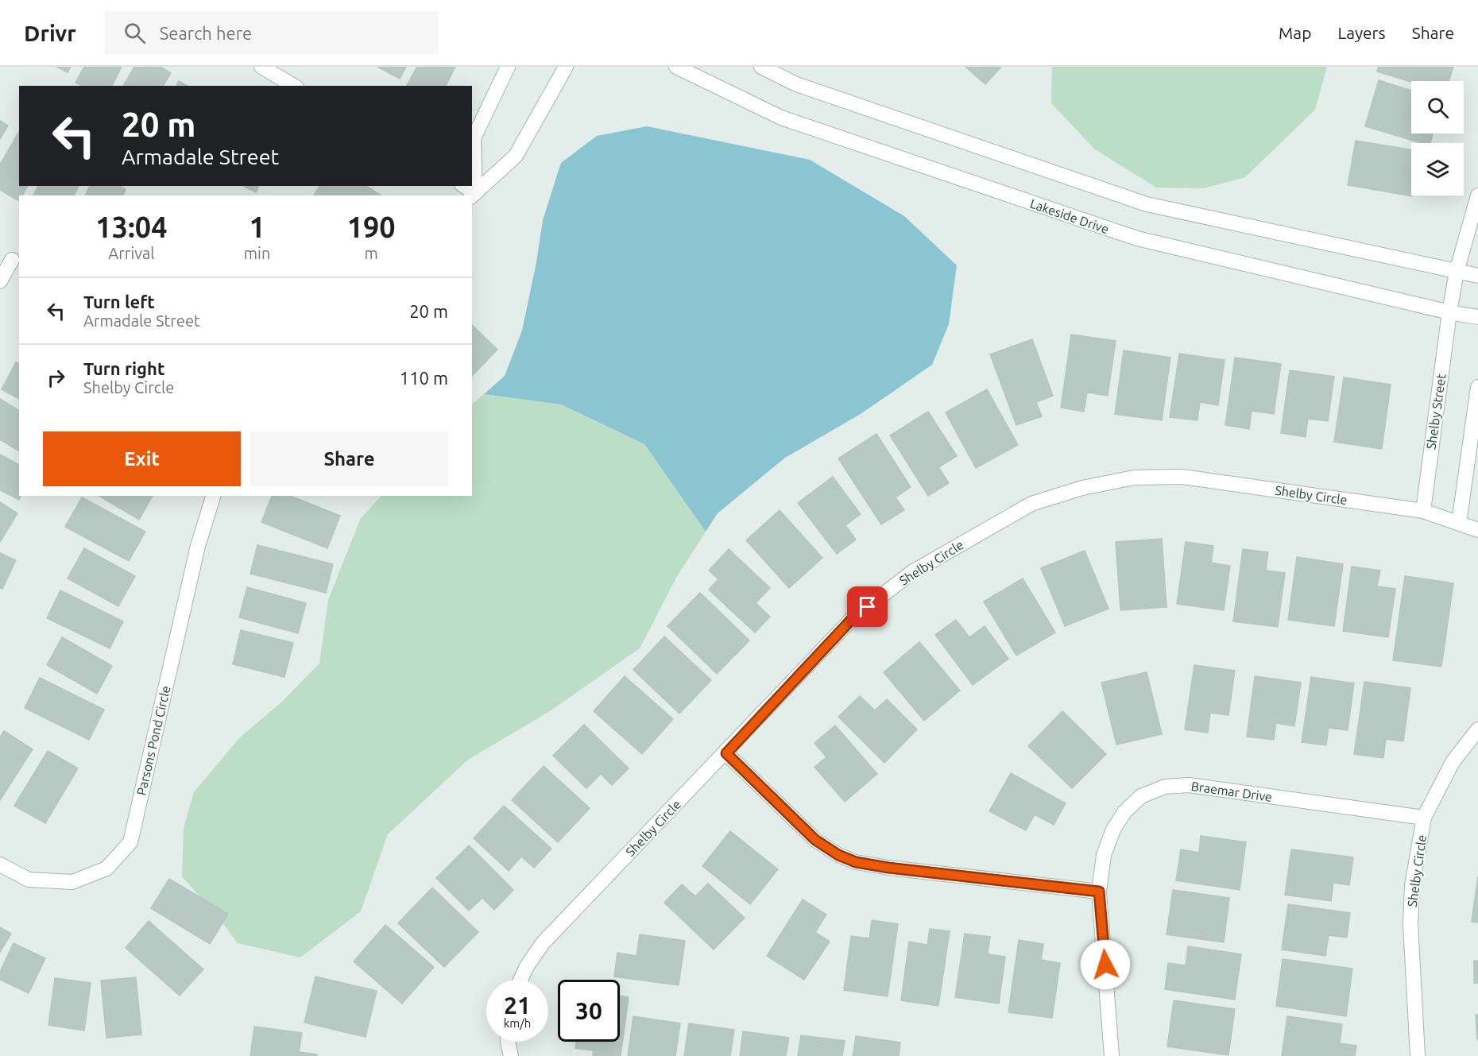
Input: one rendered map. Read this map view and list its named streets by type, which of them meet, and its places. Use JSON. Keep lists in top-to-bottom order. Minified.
{"streets":{"street":["Lakeside Drive","Shelby Street","Shelby Circle","Parsons Pond Circle","Braemar Drive"]},"crossings":[["Lakeside Drive","Shelby Street"],["Shelby Street","Shelby Circle"],["Shelby Circle","Braemar Drive"]],"page":{"header":"Drivr","search":"Search here","nav":["Map","Layers","Share"],"turn":["20 m","Armadale Street"],"eta":["13:04","Arrival","1","min","190","m"],"list":[{"name":"Turn left","note":"Armadale Street","value":"20 m"},{"name":"Turn right","note":"Shelby Circle","value":"110 m"}],"buttons":["Exit","Share"],"speed":"21 km/h","limit":"30"}}
